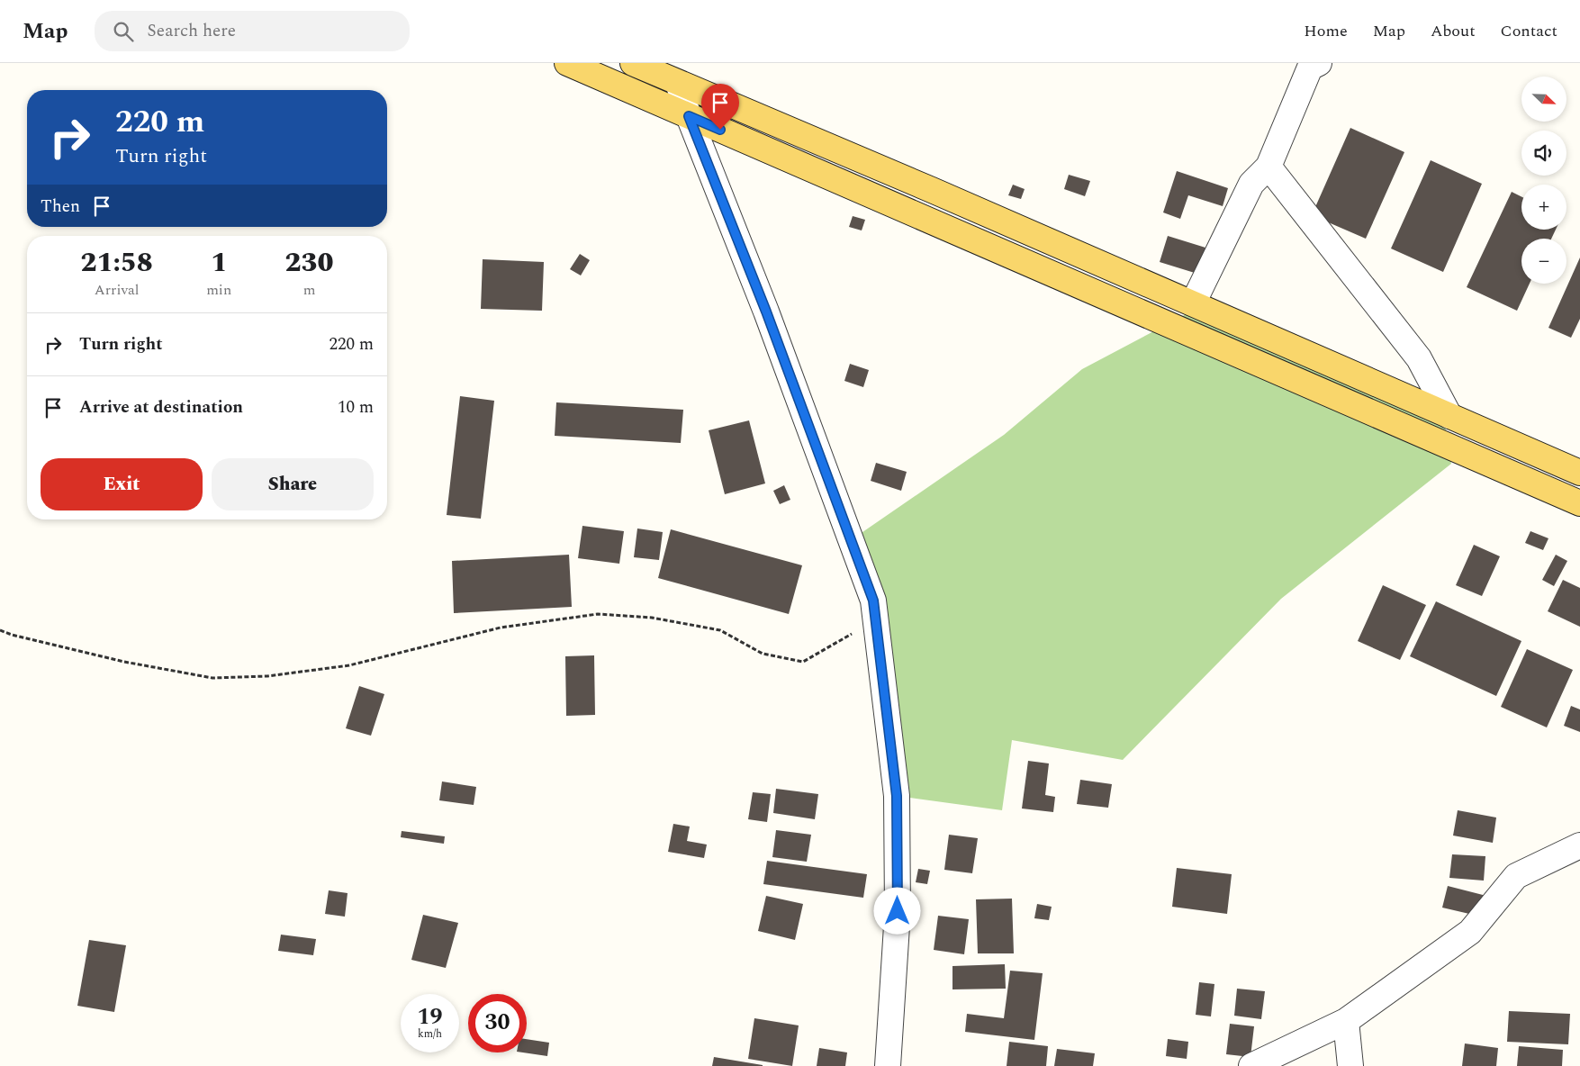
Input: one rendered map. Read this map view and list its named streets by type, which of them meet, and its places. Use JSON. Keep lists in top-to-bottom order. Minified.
{"north":"bottom right","page":{"header":"Map","search":"Search here","nav":["Home","Map","About","Contact"],"map_buttons":["+","−"],"turn":["220 m","Turn right"],"then":"Then","eta":["21:58","Arrival","1","min","230","m"],"list":[{"name":"Turn right","value":"220 m"},{"name":"Arrive at destination","value":"10 m"}],"buttons":["Exit","Share"],"speed":"19 km/h","limit":"30"}}
